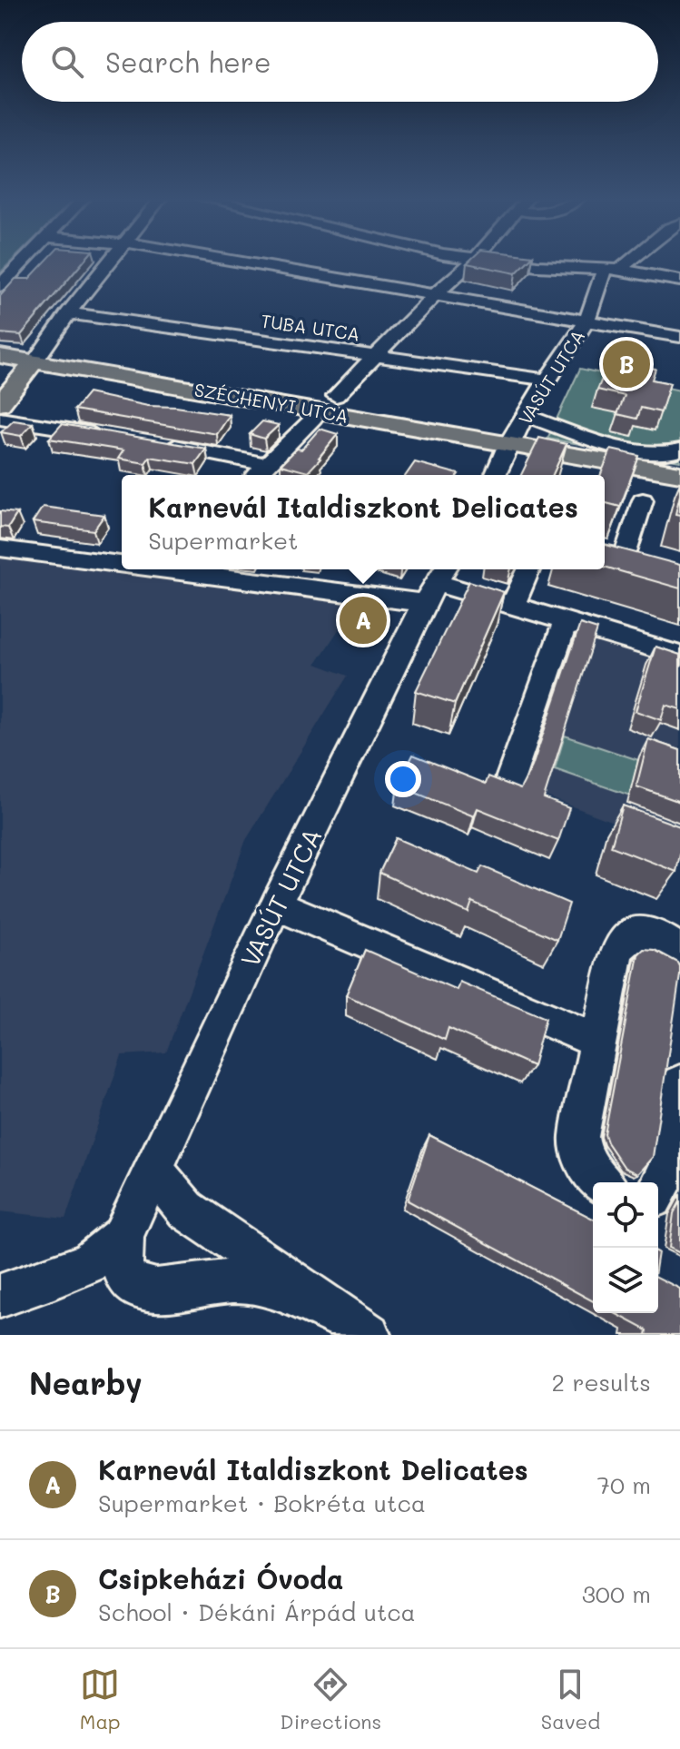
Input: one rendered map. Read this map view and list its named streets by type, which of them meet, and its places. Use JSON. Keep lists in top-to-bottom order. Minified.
{"streets":{"main road":["SZÉCHENYI UTCA"],"street":["TUBA UTCA","VASÚT UTCA"]},"crossings":[["TUBA UTCA","VASÚT UTCA"],["VASÚT UTCA","SZÉCHENYI UTCA"]],"page":{"search":"Search here","pins":["B","A"],"popup":["Karnevál Italdiszkont Delicates","Supermarket"],"heading":["Nearby","2 results"],"list":[{"mark":"A","name":"Karnevál Italdiszkont Delicates","note":"Supermarket · Bokréta utca","value":"70 m"},{"mark":"B","name":"Csipkeházi Óvoda","note":"School · Dékáni Árpád utca","value":"300 m"}],"nav":["Map","Directions","Saved"]}}
